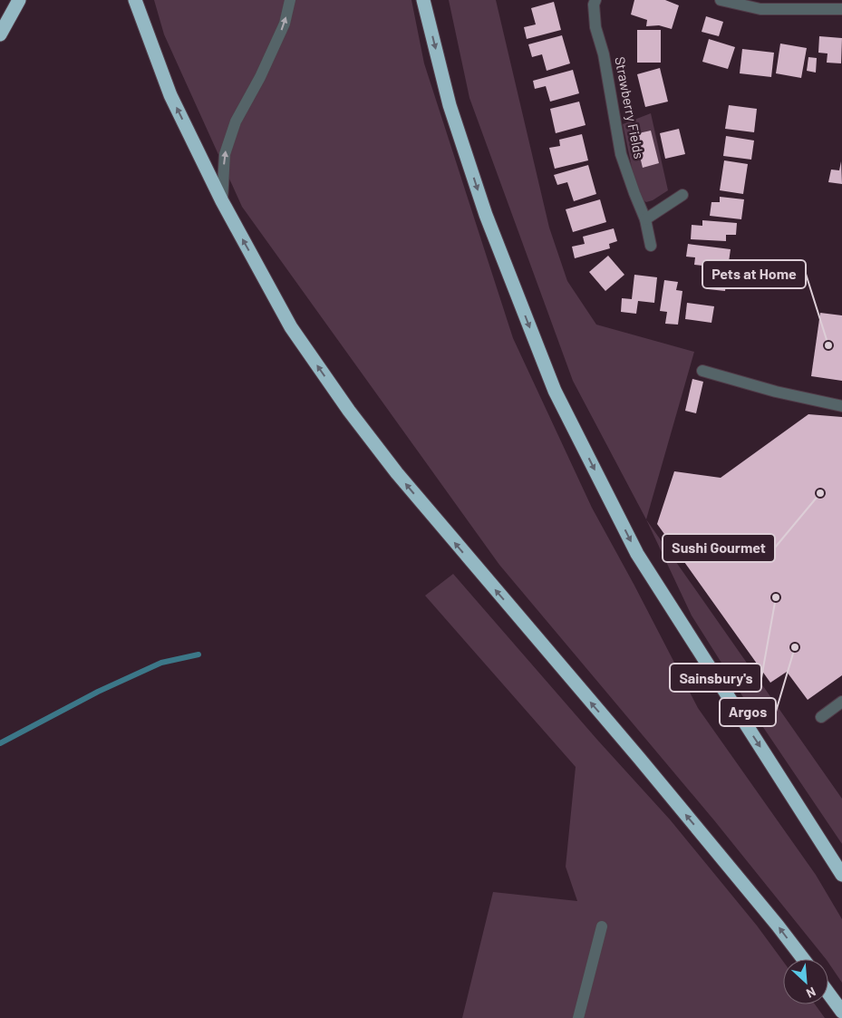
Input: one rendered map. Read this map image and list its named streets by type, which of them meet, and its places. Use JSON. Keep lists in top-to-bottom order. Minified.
{"streets":{"street":["Strawberry Fields"]},"places":["Pets at Home","Sushi Gourmet","Sainsbury's","Argos"],"north":"bottom right"}
